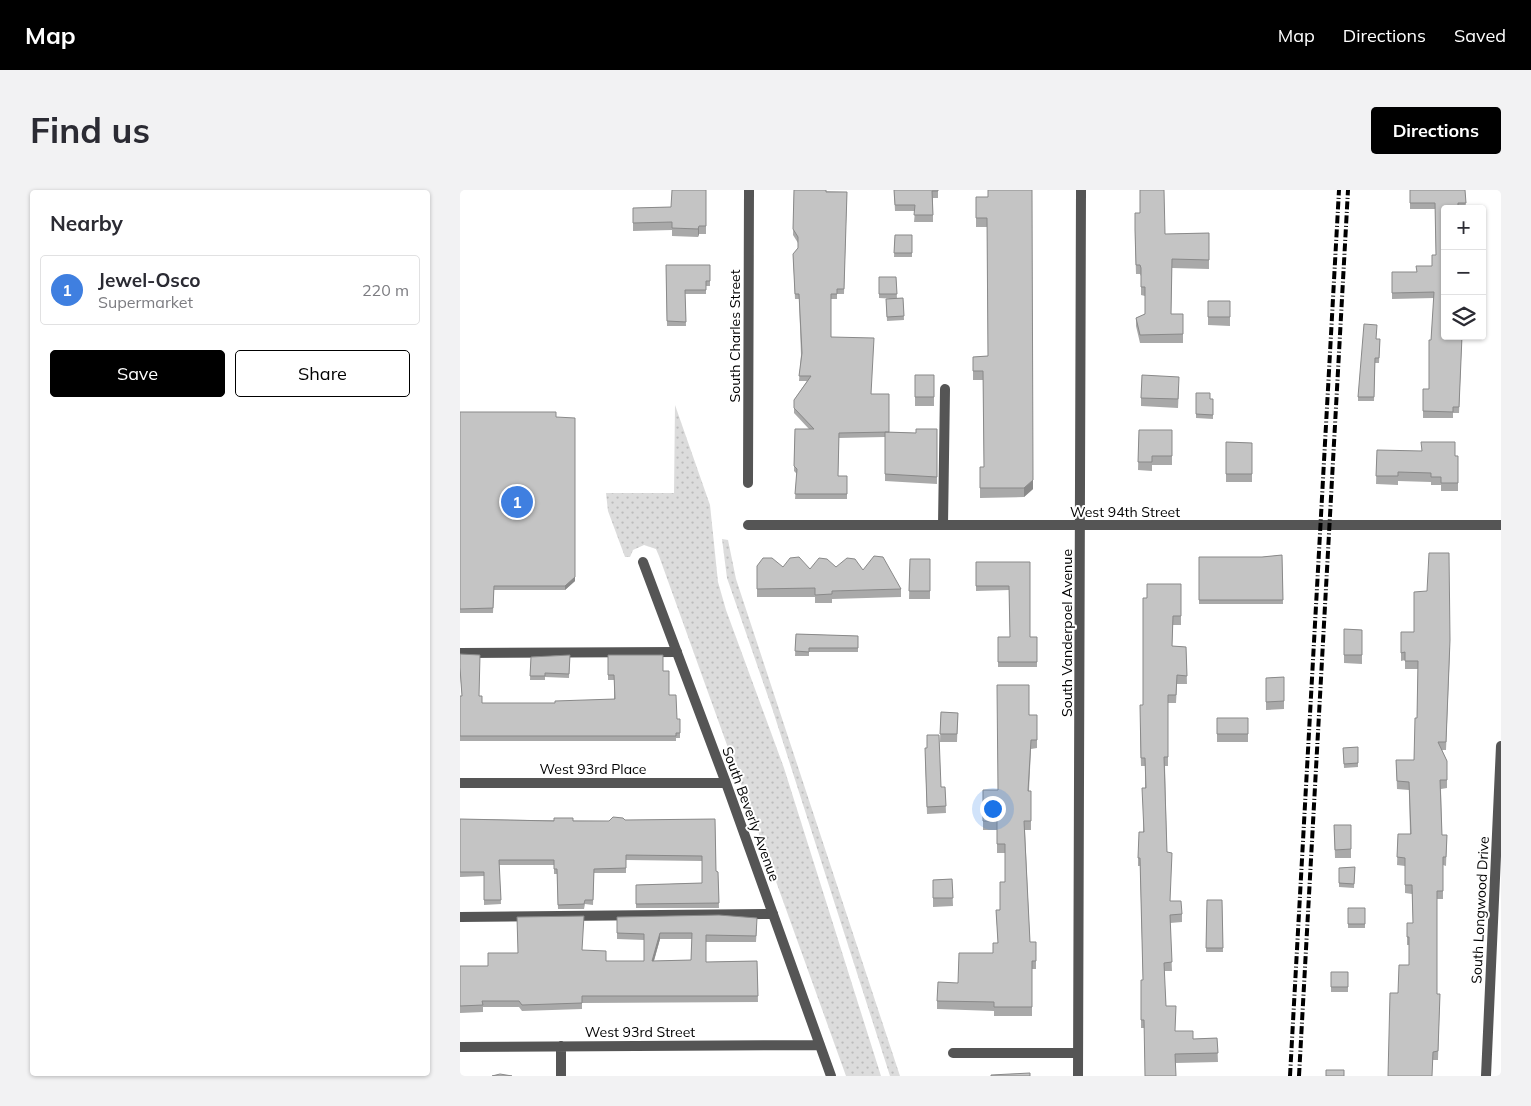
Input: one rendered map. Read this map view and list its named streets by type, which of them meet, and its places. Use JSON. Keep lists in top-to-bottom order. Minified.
{"streets":{"street":["South Charles Street","West 94th Street","South Vanderpoel Avenue","West 93rd Place","South Beverly Avenue","South Longwood Drive","West 93rd Street"]},"crossings":[["West 94th Street","South Vanderpoel Avenue"],["West 93rd Place","South Beverly Avenue"],["South Beverly Avenue","West 93rd Street"]],"page":{"header":"Map","nav":["Map","Directions","Saved"],"buttons":["Directions",["Save","Share"]],"title":"Find us","heading":"Nearby","map_buttons":["+","−"],"list":[{"mark":"1","name":"Jewel-Osco","note":"Supermarket","value":"220 m"}],"pins":"1"}}
